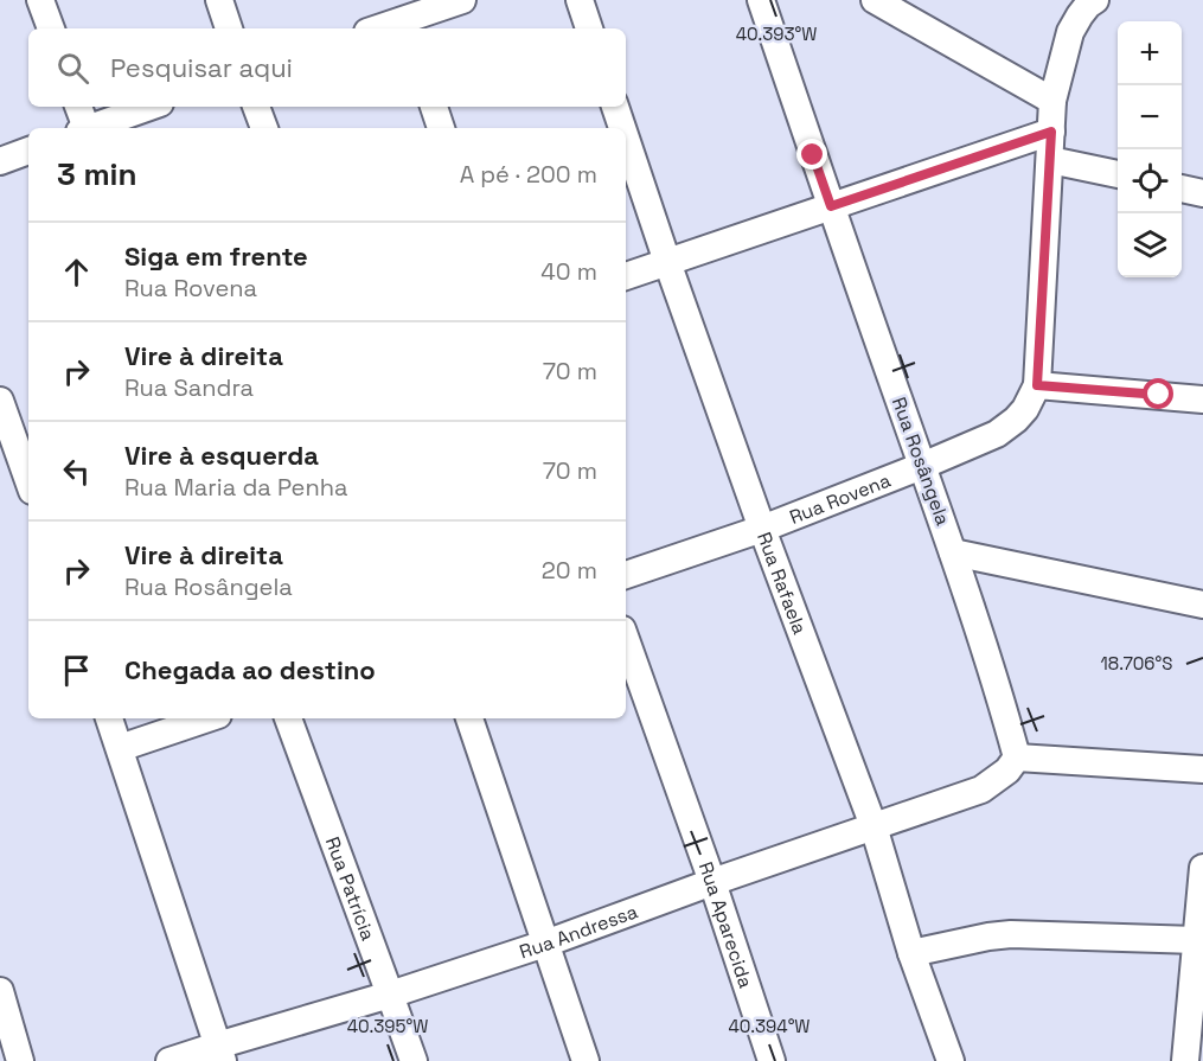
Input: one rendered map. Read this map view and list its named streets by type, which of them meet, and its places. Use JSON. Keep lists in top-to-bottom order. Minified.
{"streets":{"street":["Rua Rosângela","Rua Rovena","Rua Rafaela","Rua Patrícia","Rua Aparecida","Rua Andressa"]},"crossings":[["Rua Rosângela","Rua Rovena"],["Rua Rosângela","Rua Andressa"],["Rua Rovena","Rua Rafaela"],["Rua Rafaela","Rua Andressa"],["Rua Patrícia","Rua Andressa"],["Rua Aparecida","Rua Andressa"]],"page":{"map_buttons":["+","−"],"search":"Pesquisar aqui","heading":["3 min","A pé · 200 m"],"list":[["Siga em frente","Rua Rovena","40 m"],["Vire à direita","Rua Sandra","70 m"],["Vire à esquerda","Rua Maria da Penha","70 m"],["Vire à direita","Rua Rosângela","20 m"],"Chegada ao destino"]},"coordinates":["40.393°W","18.706°S","40.395°W","40.394°W"]}
